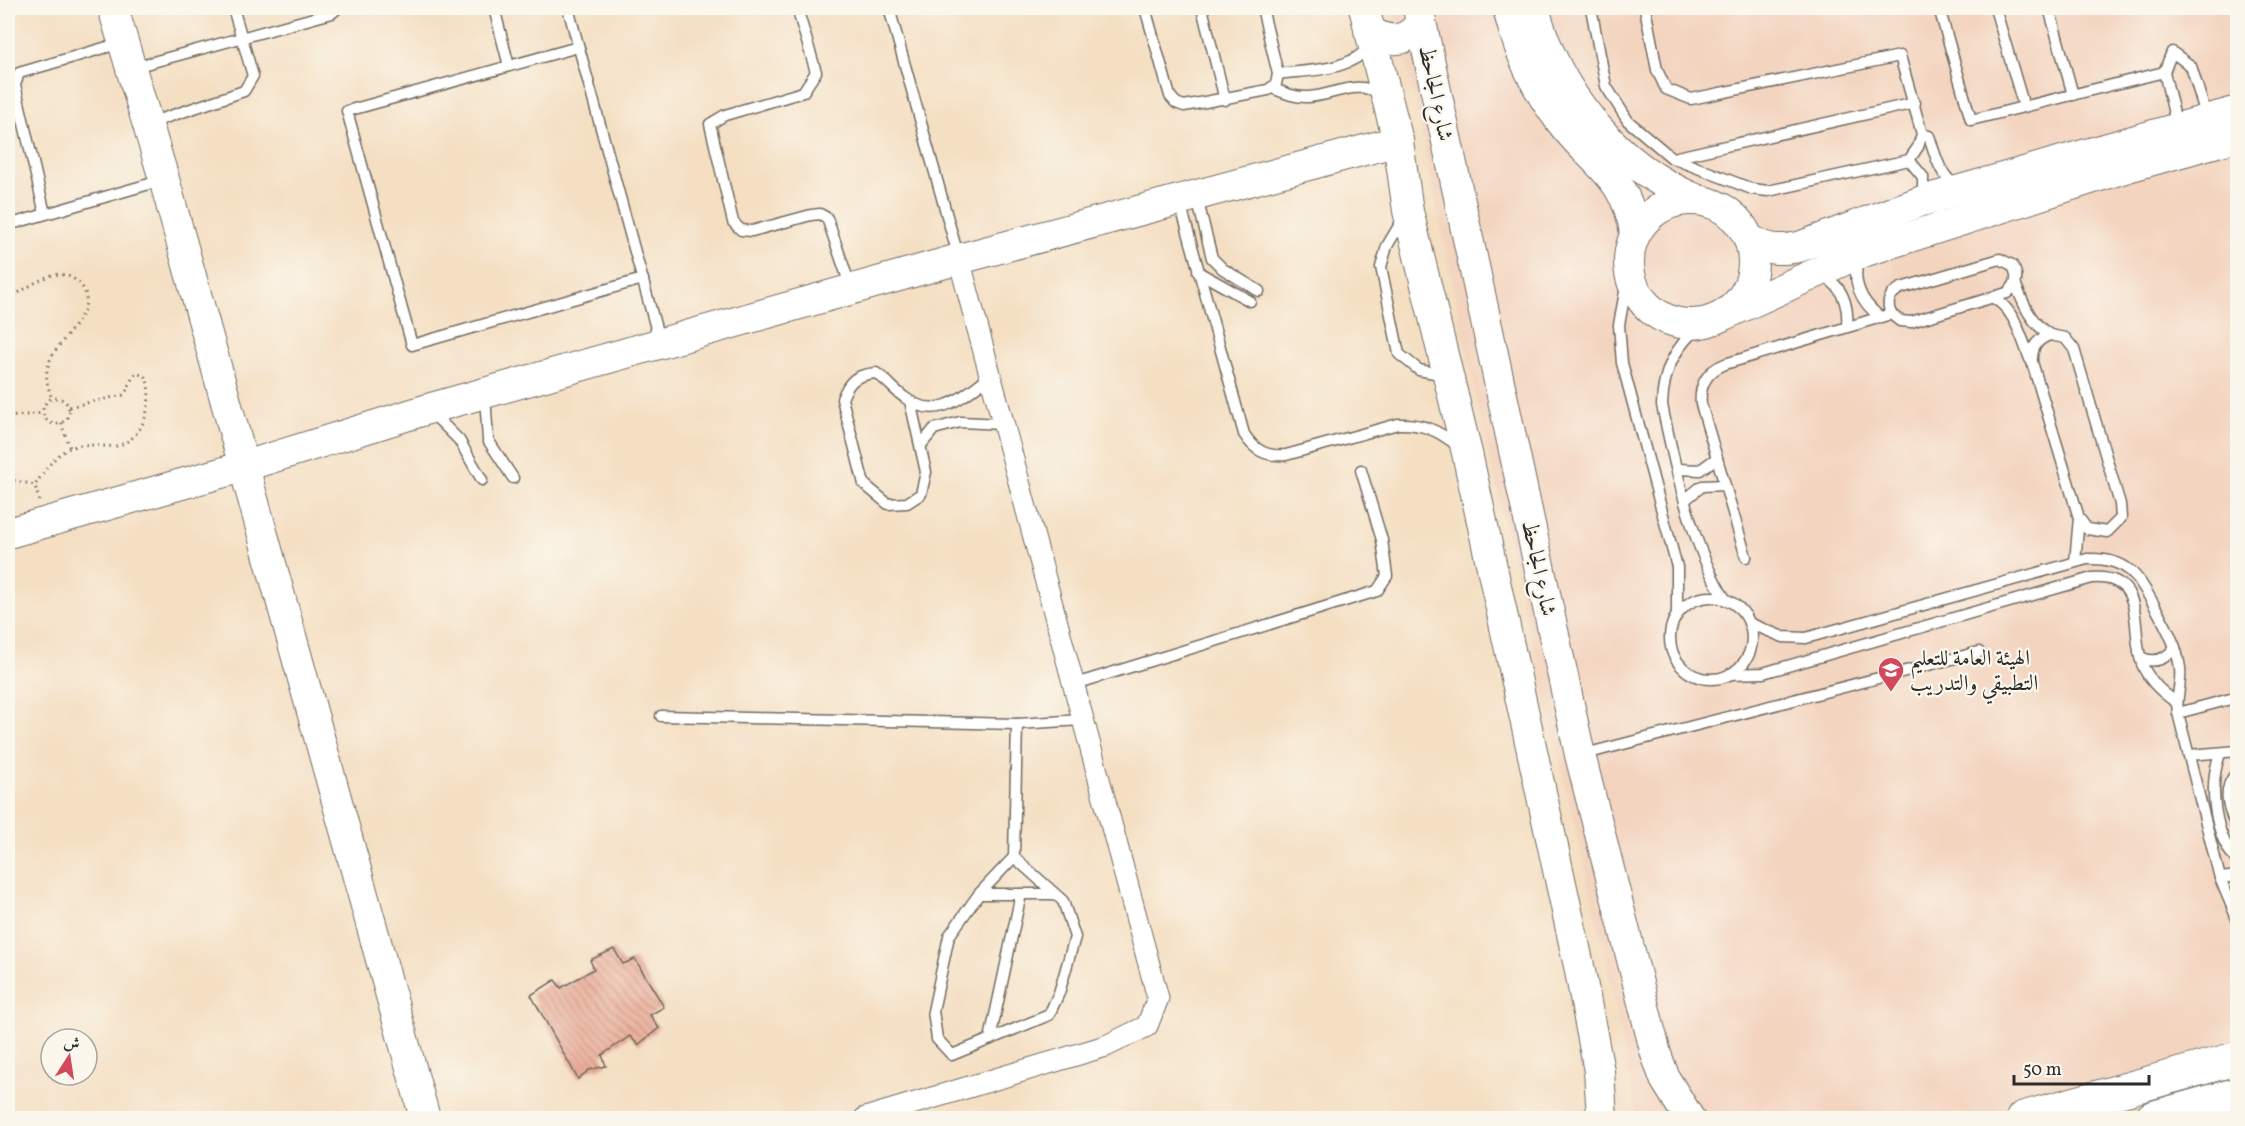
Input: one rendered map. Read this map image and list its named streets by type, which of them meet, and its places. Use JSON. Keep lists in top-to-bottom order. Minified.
{"streets":{"street":["شارع الجاحظ"]},"places":{"school or university":["الهيئة العامة للتعليم التطبيقي والتدريب"]},"scale_bar":"50 m","north":"top"}
